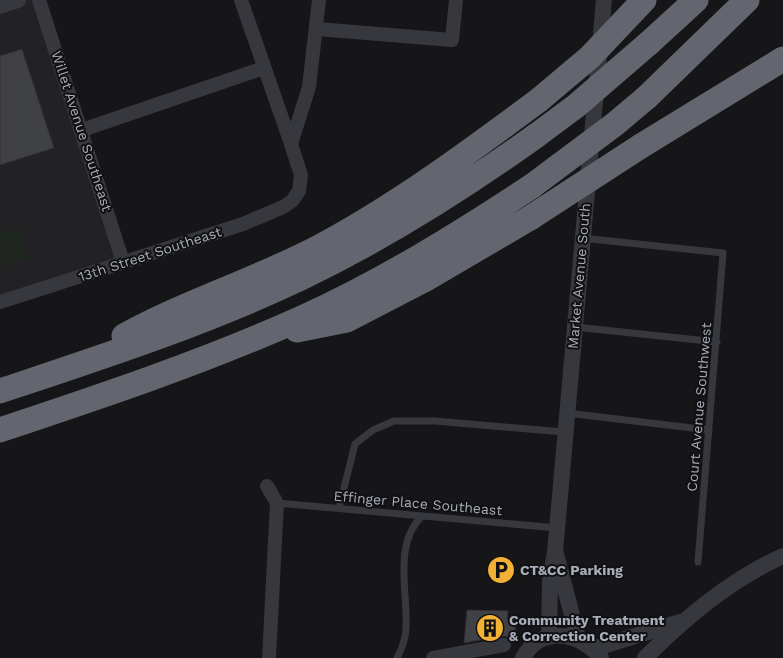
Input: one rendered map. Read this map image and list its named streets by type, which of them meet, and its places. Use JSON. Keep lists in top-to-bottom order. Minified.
{"streets":{"street":["Willet Avenue Southeast","13th Street Southeast","Market Avenue South"],"lane":["Court Avenue Southwest","Effinger Place Southeast"]},"crossings":[["Willet Avenue Southeast","13th Street Southeast"],["Market Avenue South","Court Avenue Southwest"],["Market Avenue South","Effinger Place Southeast"]],"places":{"parking":["CT&CC Parking"],"building":["Community Treatment & Correction Center"]}}
